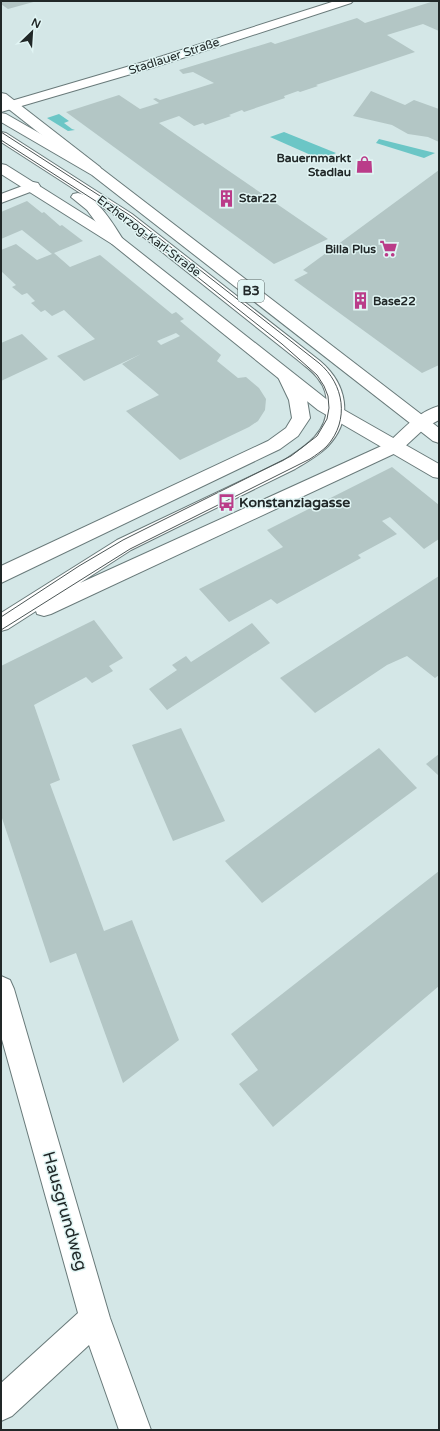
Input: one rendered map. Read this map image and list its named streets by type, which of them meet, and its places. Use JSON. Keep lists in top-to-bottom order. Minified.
{"streets":{"main road":["Stadlauer Straße","Erzherzog-Karl-Straße","B3","Hausgrundweg"]},"crossings":[["Stadlauer Straße","Erzherzog-Karl-Straße"]],"places":{"shop":["Bauernmarkt Stadlau"],"building":["Star22","Base22"],"supermarket":["Billa Plus"],"bus stop":["Konstanziagasse"]},"north":"top right"}
